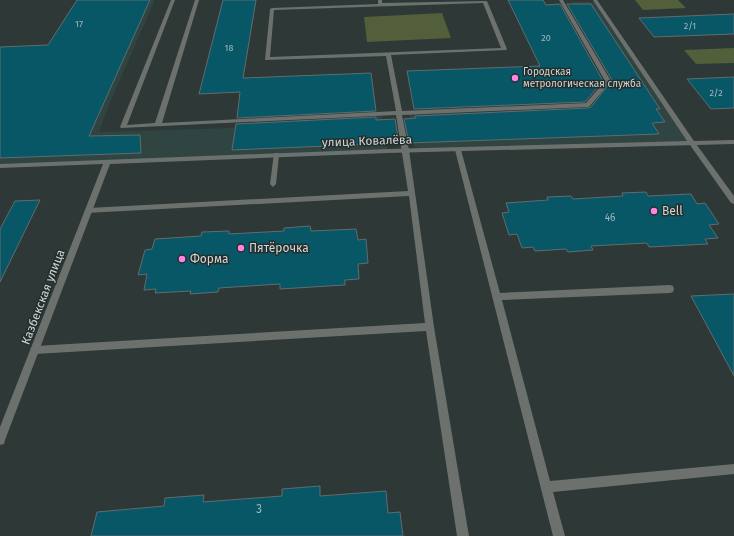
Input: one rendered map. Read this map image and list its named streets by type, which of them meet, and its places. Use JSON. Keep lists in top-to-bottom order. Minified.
{"streets":{"street":["улица Ковалёва","Казбекская улица"]},"crossings":[["улица Ковалёва","Казбекская улица"]],"places":["Городская метрологическая служба","Bell","Пятёрочка","Форма"],"house_numbers":["17","2/1","20","18","2/2","46","3"]}
